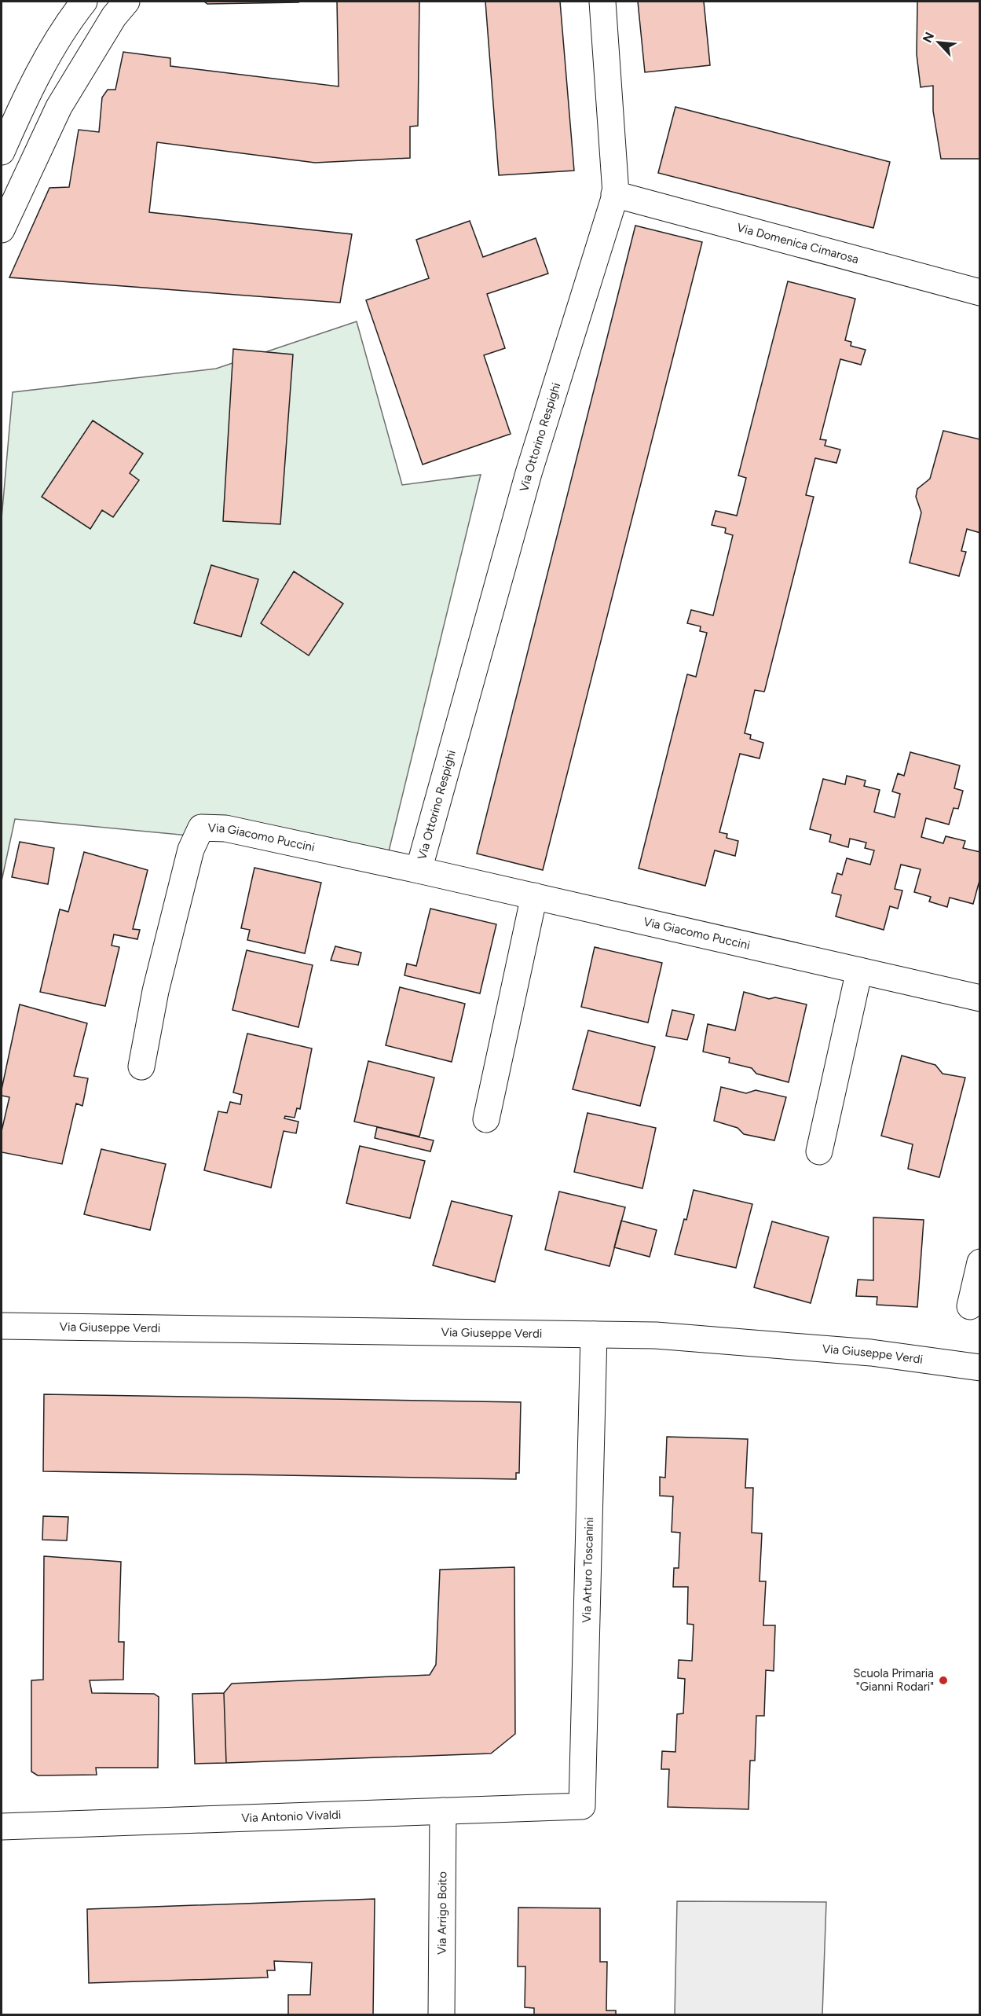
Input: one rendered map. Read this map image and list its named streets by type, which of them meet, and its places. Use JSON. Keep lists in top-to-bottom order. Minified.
{"streets":{"street":["Via Domenica Cimarosa","Via Ottorino Respighi","Via Giacomo Puccini","Via Giuseppe Verdi","Via Arturo Toscanini","Via Antonio Vivaldi","Via Arrigo Boito"]},"crossings":[["Via Domenica Cimarosa","Via Ottorino Respighi"],["Via Ottorino Respighi","Via Giacomo Puccini"],["Via Giuseppe Verdi","Via Arturo Toscanini"],["Via Arturo Toscanini","Via Antonio Vivaldi"],["Via Antonio Vivaldi","Via Arrigo Boito"]],"places":["Scuola Primaria \"Gianni Rodari\""],"north":"top left"}
